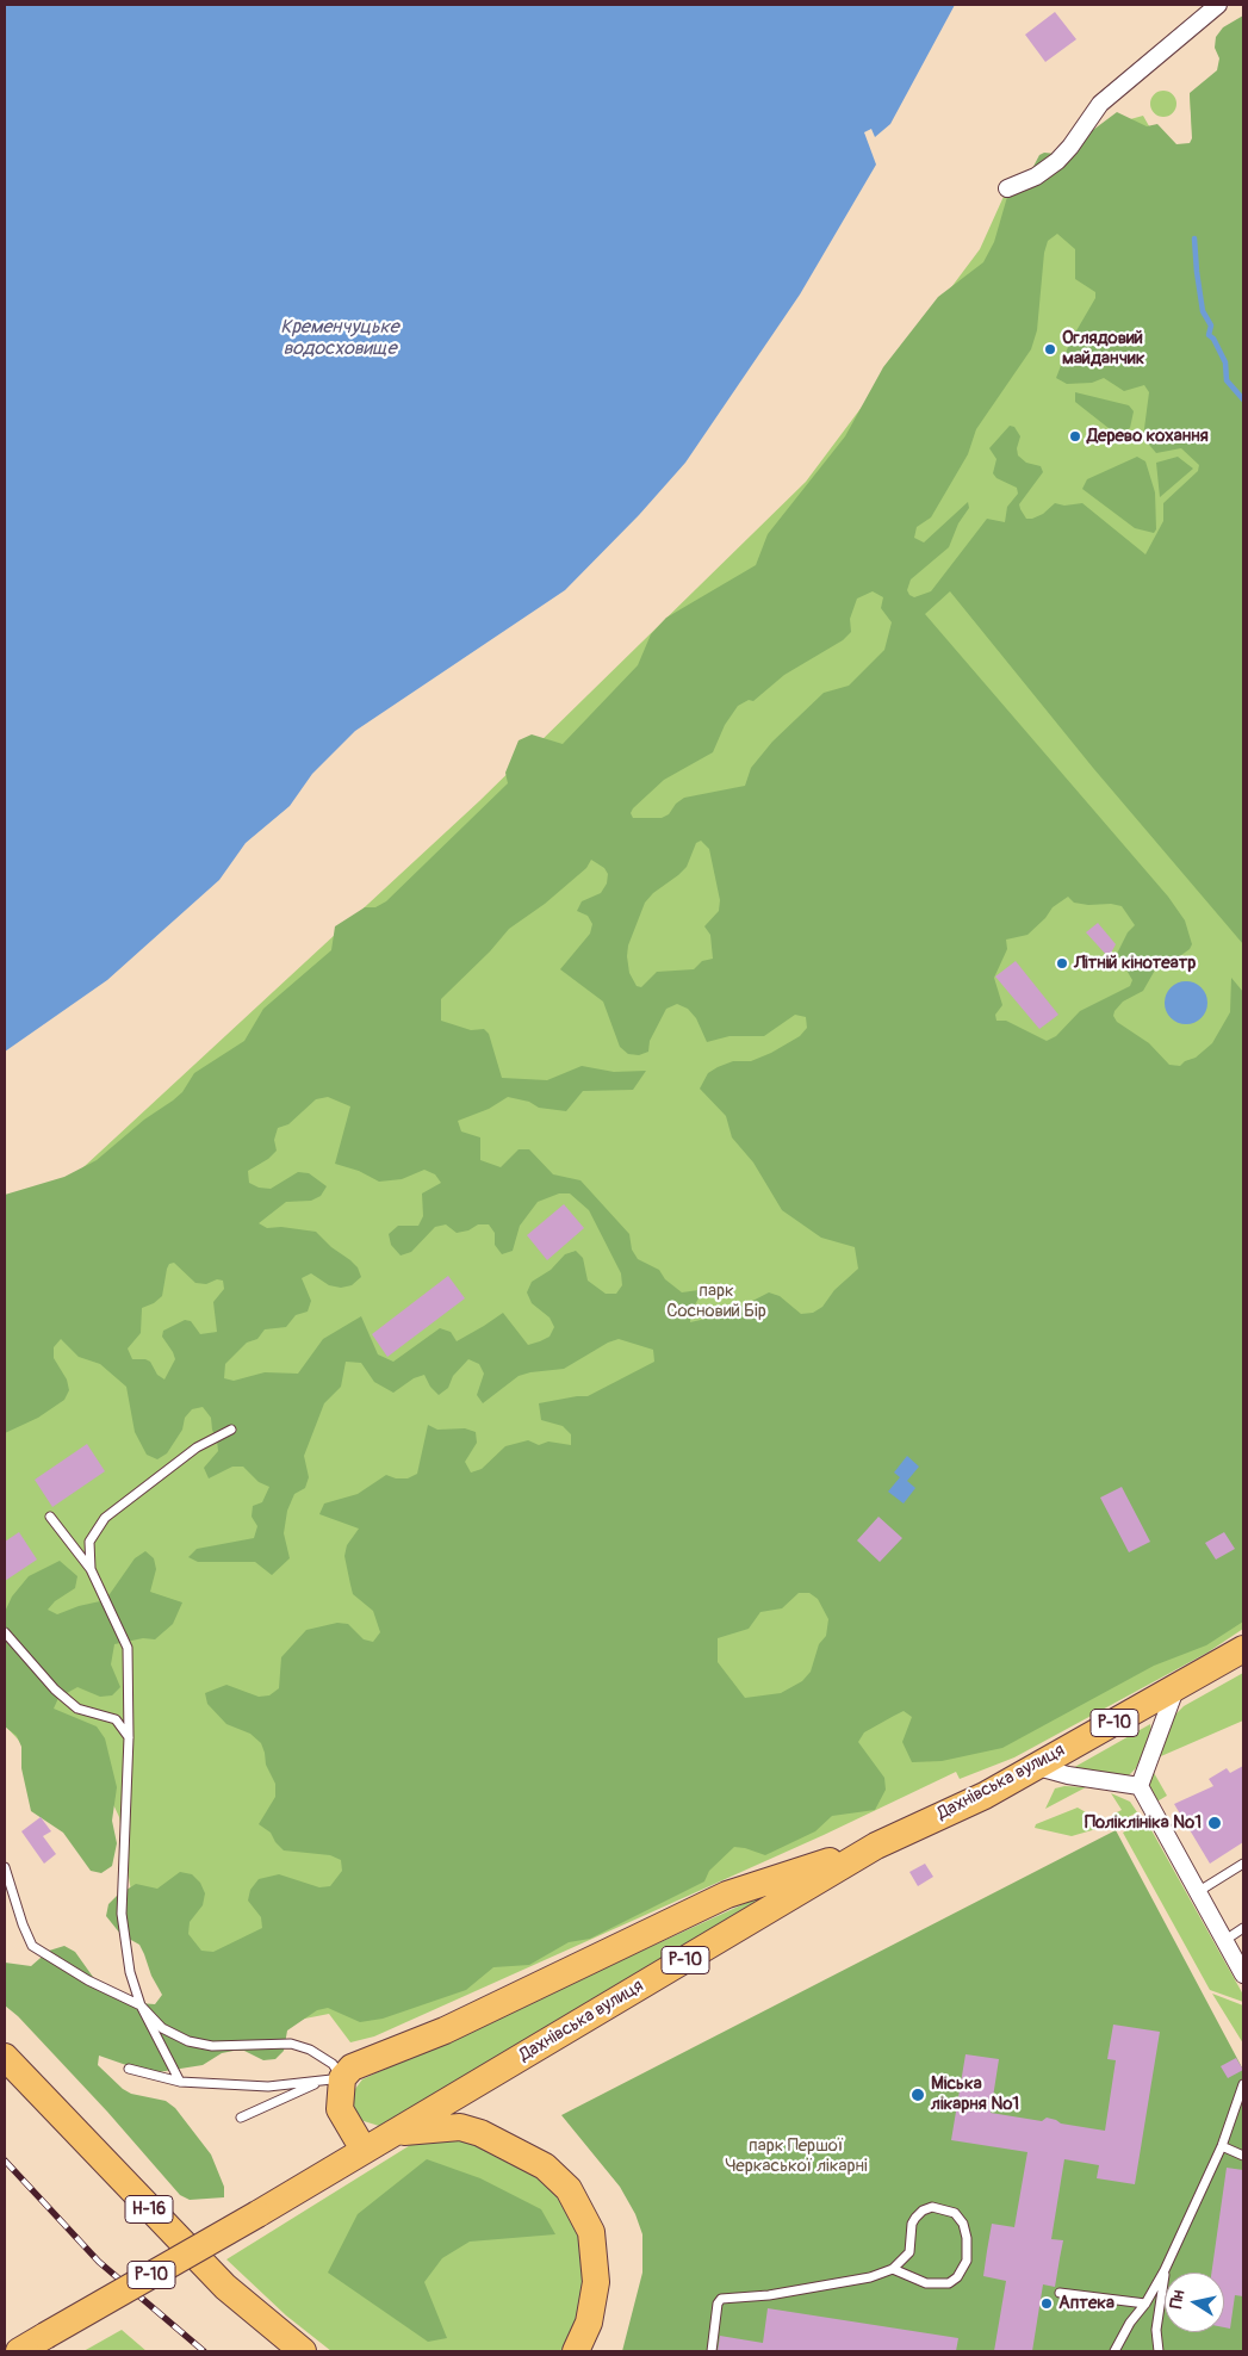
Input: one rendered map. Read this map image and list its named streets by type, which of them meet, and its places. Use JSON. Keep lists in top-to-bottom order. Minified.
{"streets":{"main road":["Р-10","Дахнівська вулиця","Н-16"]},"water":["Кременчуцьке водосховище"],"parks":["парк Сосновий Бір","парк Першої Черкаської лікарні"],"places":["Оглядовий майданчик","Дерево кохання","Літній кінотеатр","Поліклініка №1","Міська лікарня №1","Аптека"],"north":"left"}
